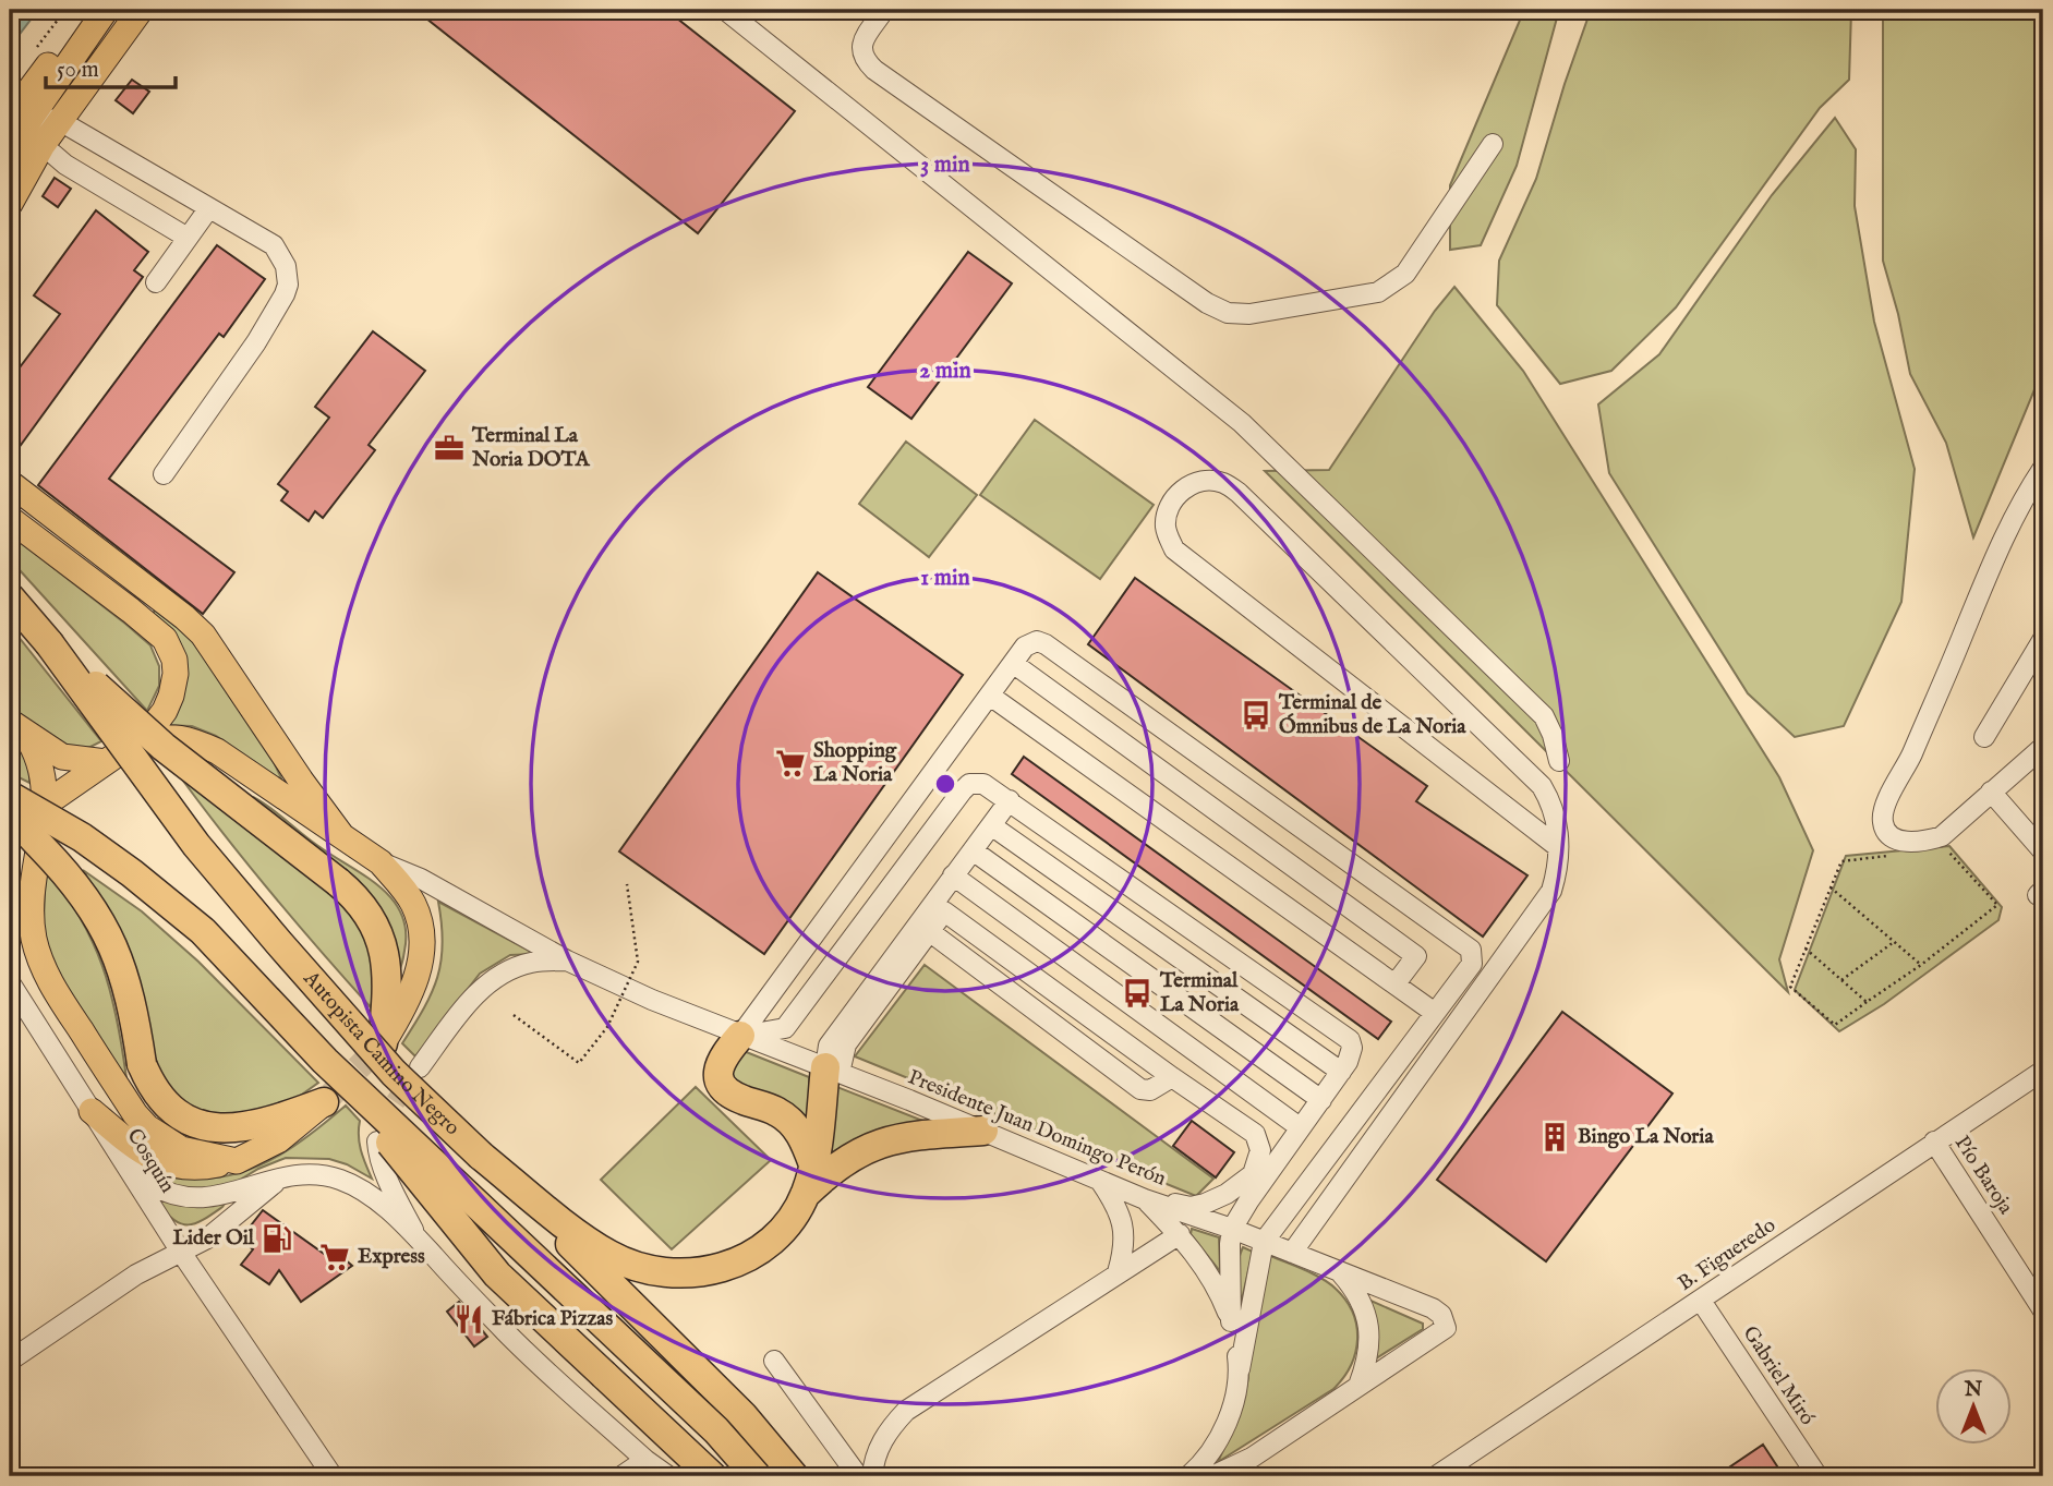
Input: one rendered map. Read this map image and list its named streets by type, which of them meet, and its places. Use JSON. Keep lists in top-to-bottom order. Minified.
{"streets":{"highway":["Autopista Camino Negro"],"street":["Presidente Juan Domingo Perón","Cosquín","Pío Baroja","B. Figueredo","Gabriel Miró"]},"crossings":[["Pío Baroja","B. Figueredo"],["B. Figueredo","Gabriel Miró"]],"places":{"office":["Terminal La Noria DOTA"],"bus stop":["Terminal de Ómnibus de La Noria","Terminal La Noria"],"supermarket":["Shopping La Noria","Express"],"building":["Bingo La Noria"],"fuel station":["Lider Oil"],"restaurant":["Fábrica Pizzas"]},"scale_bar":"50 m","north":"top","rings":["3 min","2 min","1 min"]}
